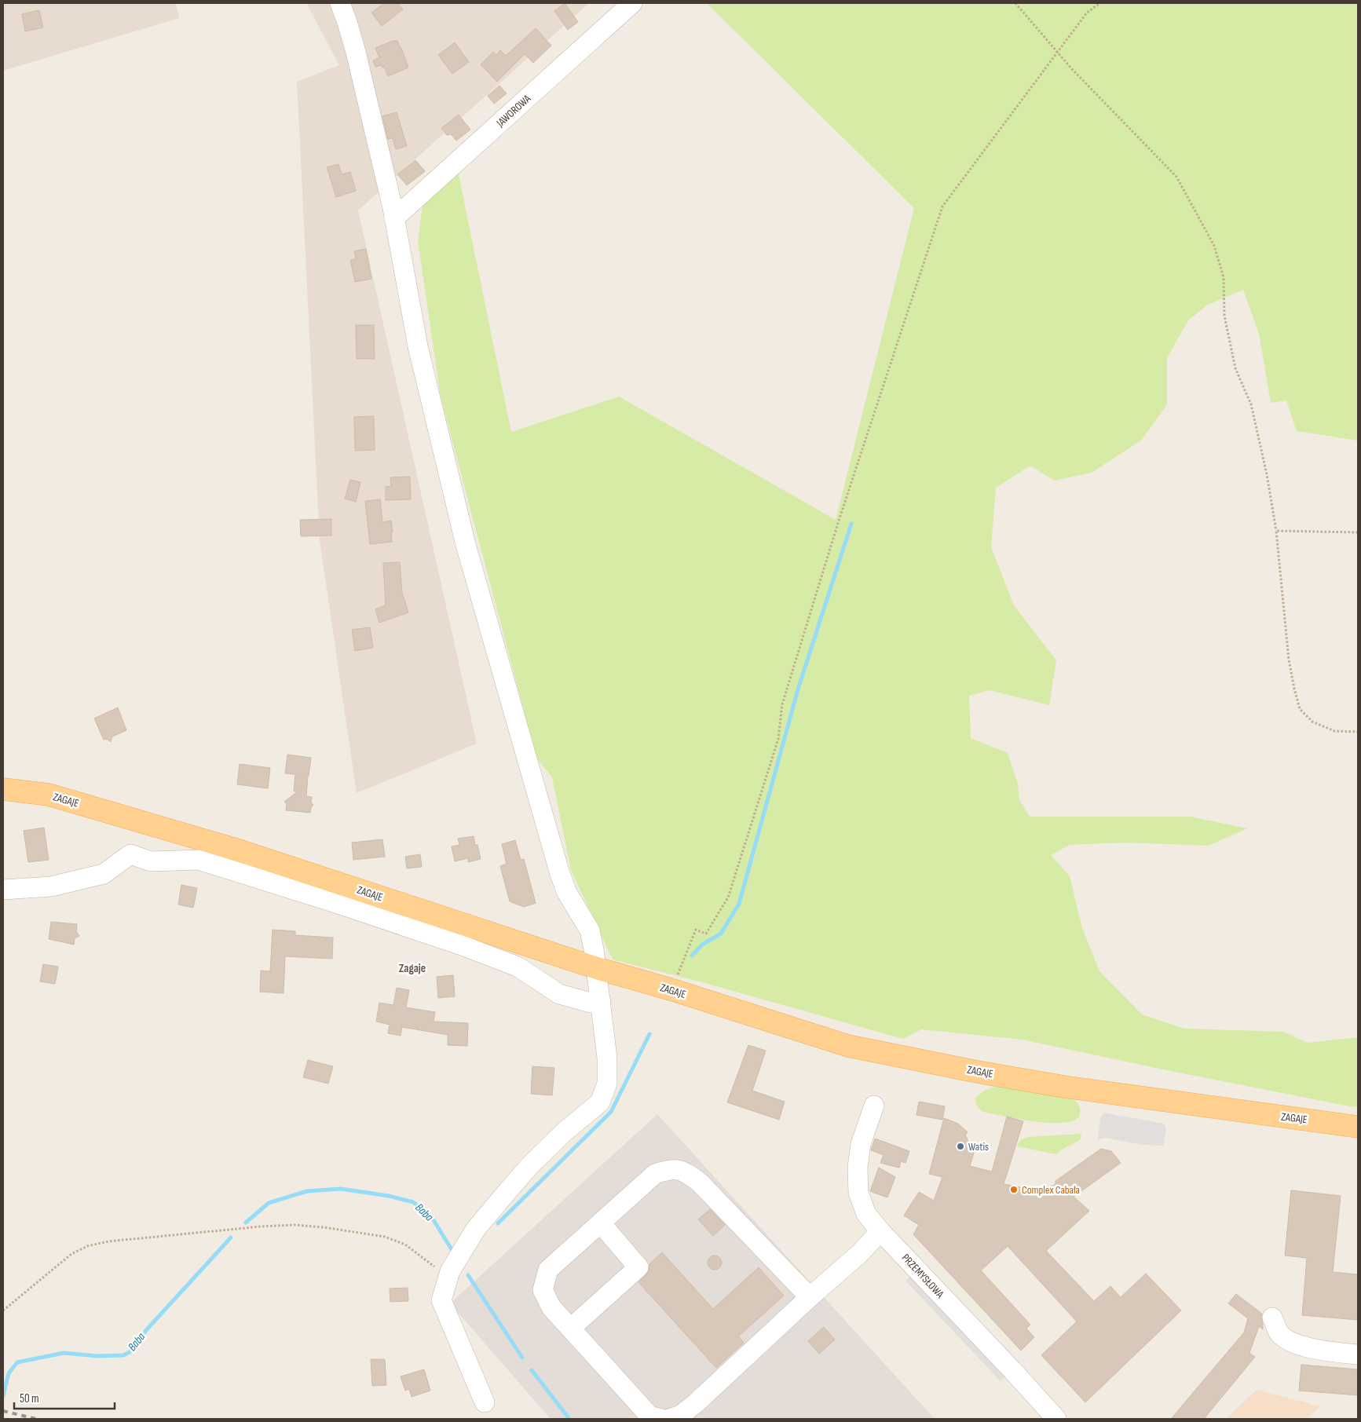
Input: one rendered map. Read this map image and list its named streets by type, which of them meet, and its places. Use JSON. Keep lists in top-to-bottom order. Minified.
{"streets":{"main road":["ZAGAJE"],"street":["JAWOROWA","PRZEMYSŁOWA"]},"districts":["Zagaje"],"water":["Baba"],"places":["Watis","Complex Cabała"],"scale_bar":"50 m"}
